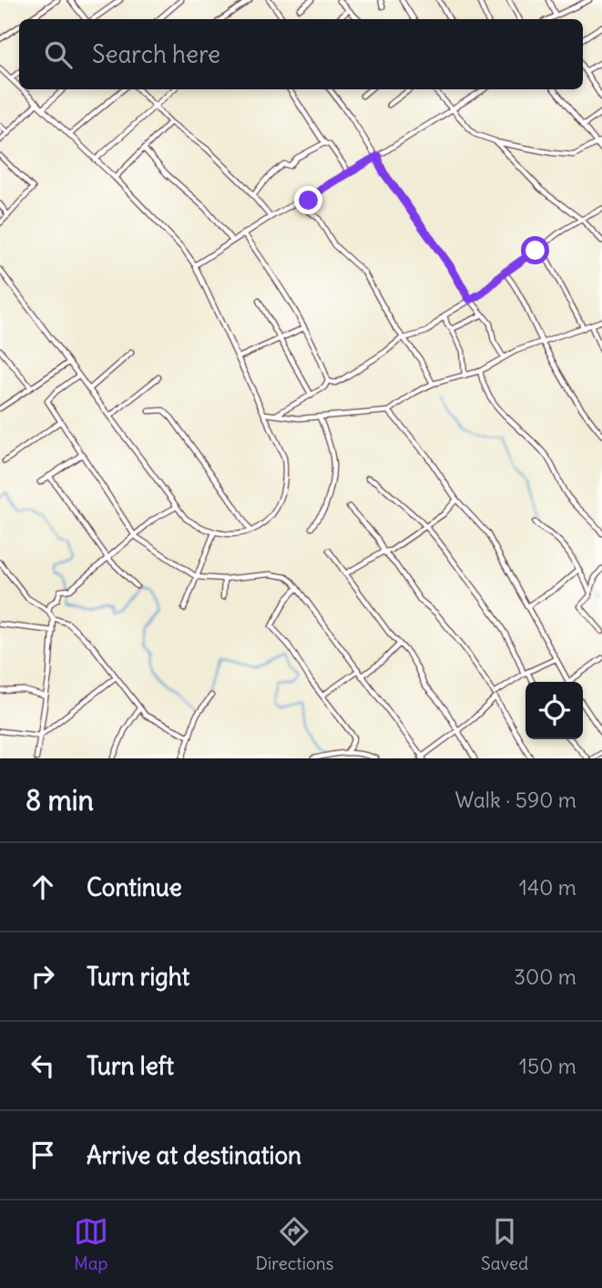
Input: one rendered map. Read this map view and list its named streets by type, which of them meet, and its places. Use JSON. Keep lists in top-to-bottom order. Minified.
{"page":{"search":"Search here","heading":["8 min","Walk · 590 m"],"list":[["Continue","140 m"],["Turn right","300 m"],["Turn left","150 m"],"Arrive at destination"],"nav":["Map","Directions","Saved"]}}
